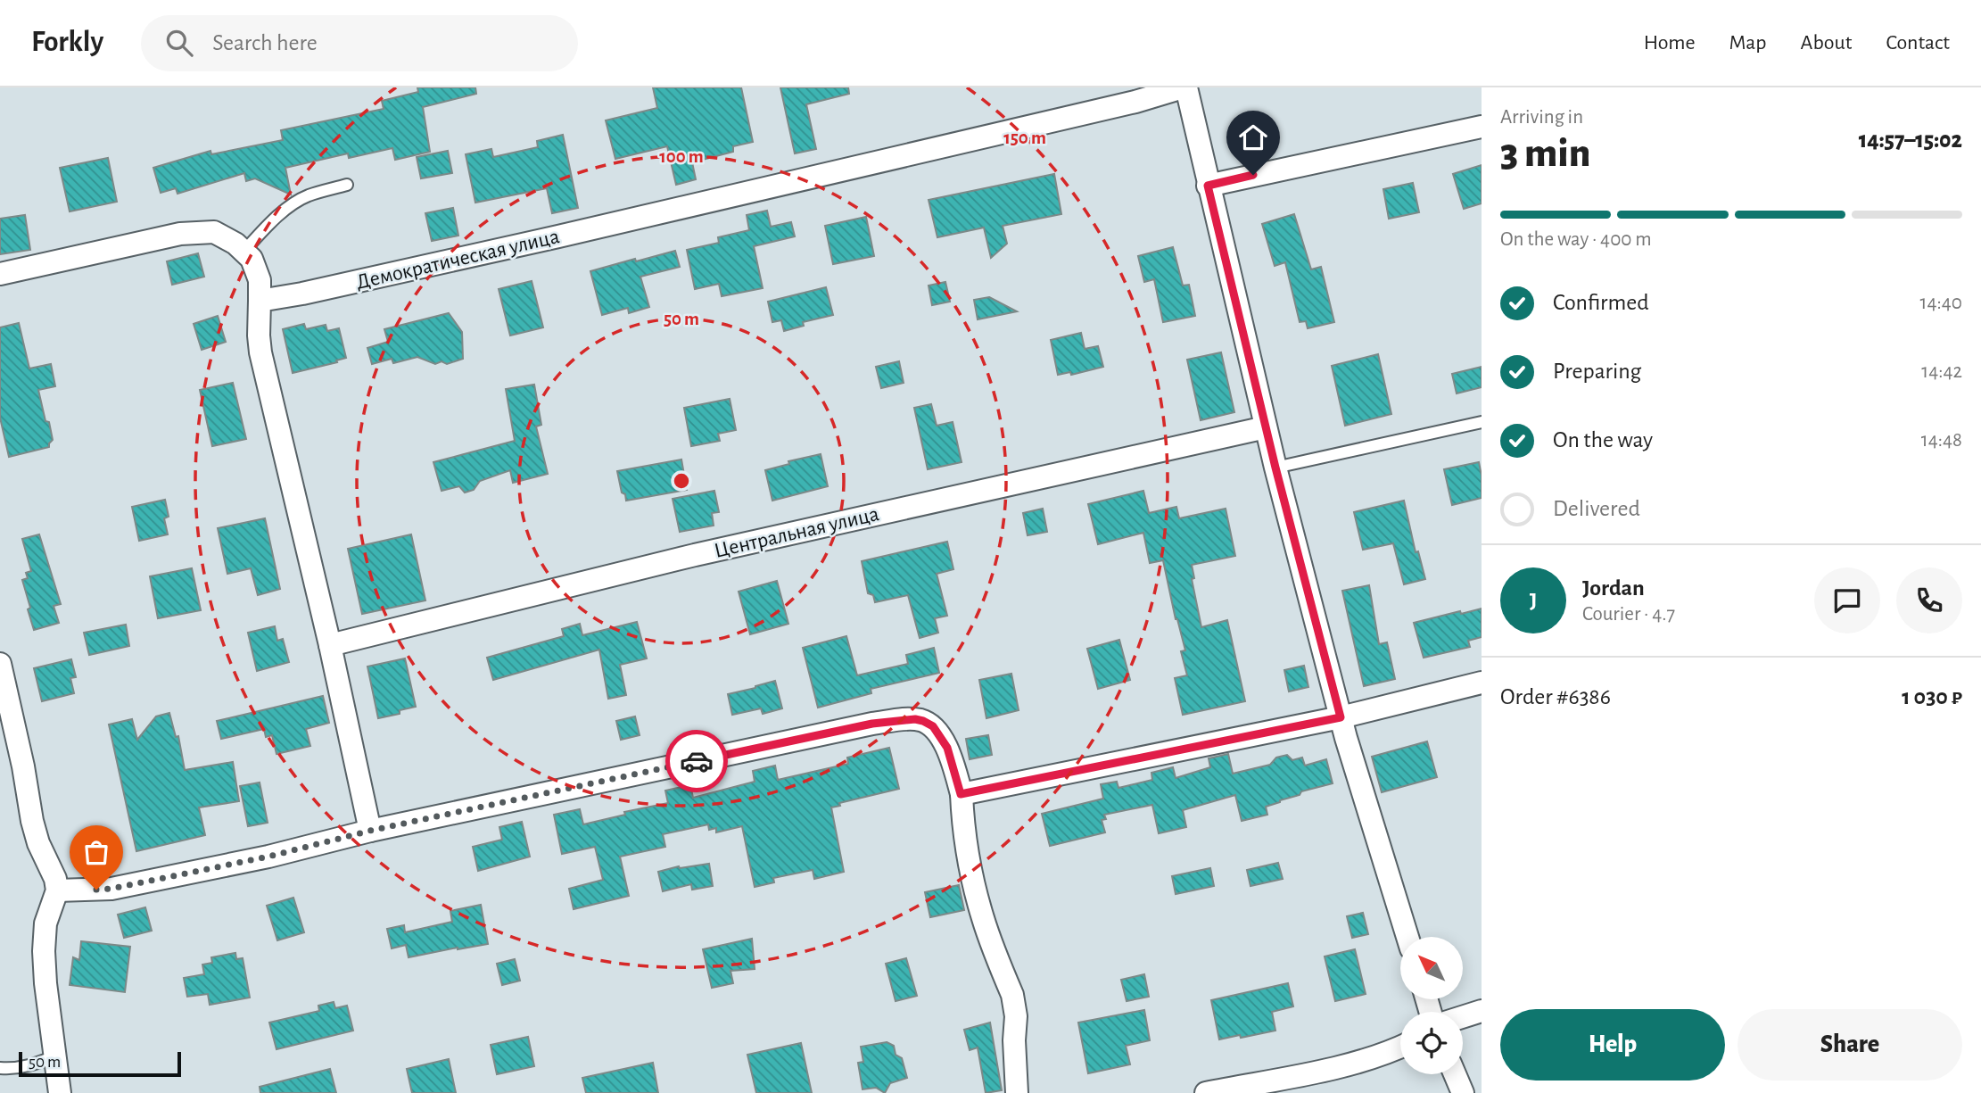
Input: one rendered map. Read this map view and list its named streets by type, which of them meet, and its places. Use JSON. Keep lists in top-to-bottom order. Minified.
{"streets":{"street":["Демократическая улица","Центральная улица"]},"scale_bar":"50 m","north":"top left","page":{"header":"Forkly","search":"Search here","nav":["Home","Map","About","Contact"],"heading":["3 min","Arriving in","14:57–15:02"],"panel":["Jordan","Courier · 4.7","Order #6386","1 030 ₽"],"bar":"On the way · 400 m","list":[["Confirmed","14:40"],["Preparing","14:42"],["On the way","14:48"],"Delivered"],"round":"J","buttons":["Help","Share"],"scale":"50 m"},"rings":["150 m","100 m","50 m"]}
